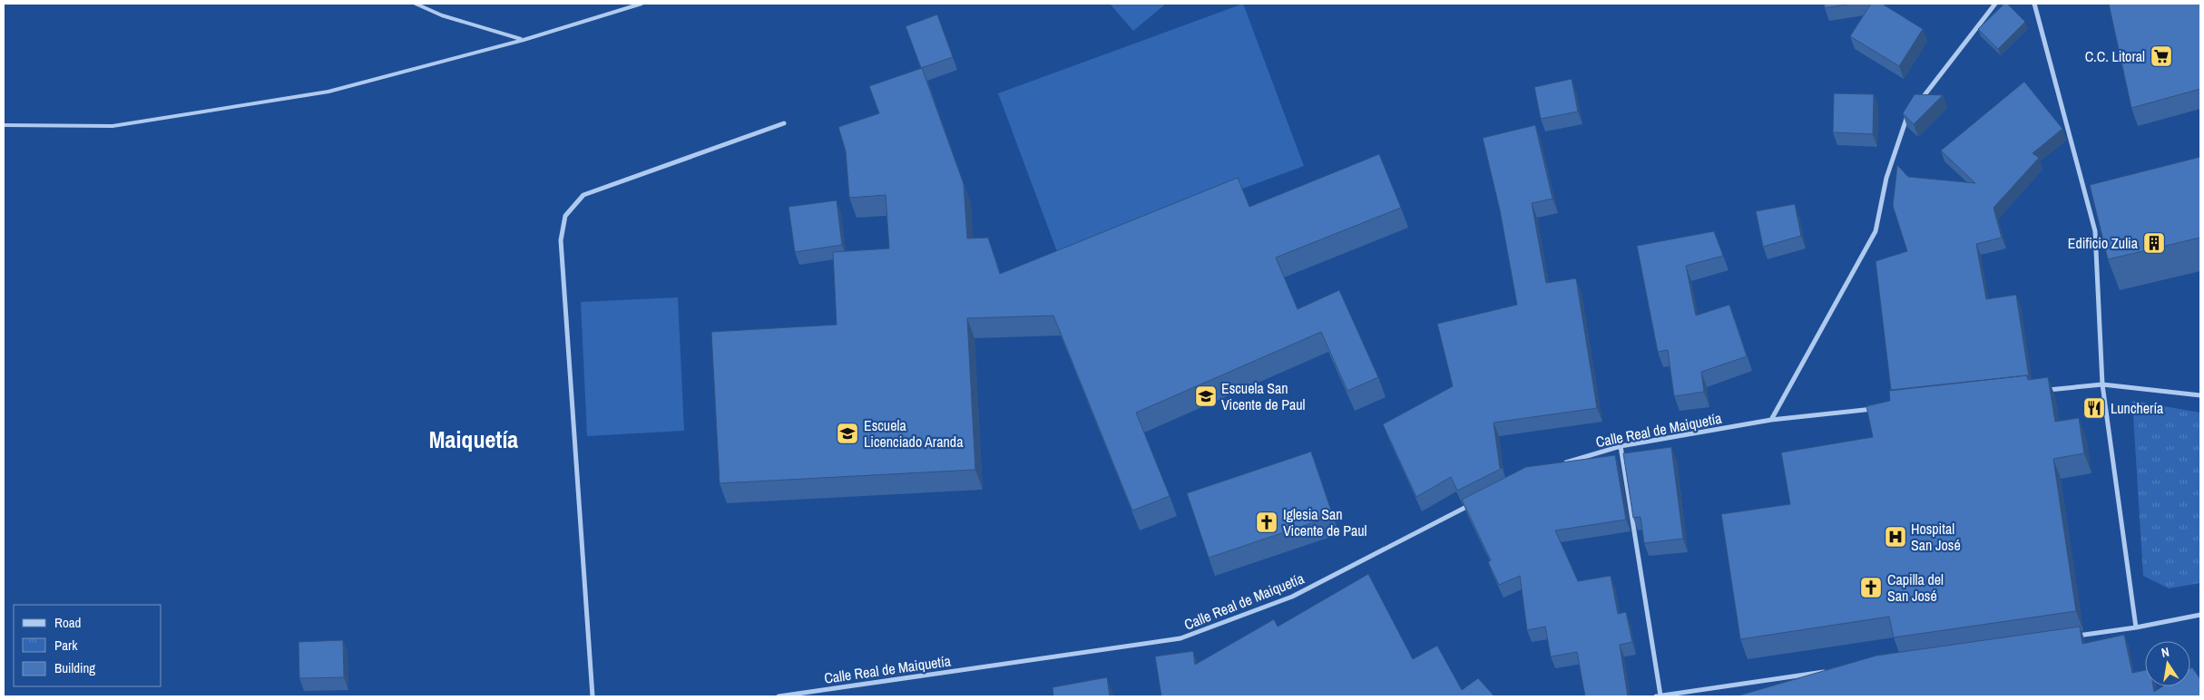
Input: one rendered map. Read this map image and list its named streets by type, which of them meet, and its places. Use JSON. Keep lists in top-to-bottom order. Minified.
{"streets":{"street":["Calle Real de Maiquetía"]},"districts":["Maiquetía"],"places":{"supermarket":["C.C. Litoral"],"building":["Edificio Zulia"],"school or university":["Escuela San Vicente de Paul","Escuela Licenciado Aranda"],"restaurant":["Lunchería"],"church":["Iglesia San Vicente de Paul","Capilla del San José"],"hospital":["Hospital San José"]},"legend":["Road","Park","Building"],"north":"top"}
